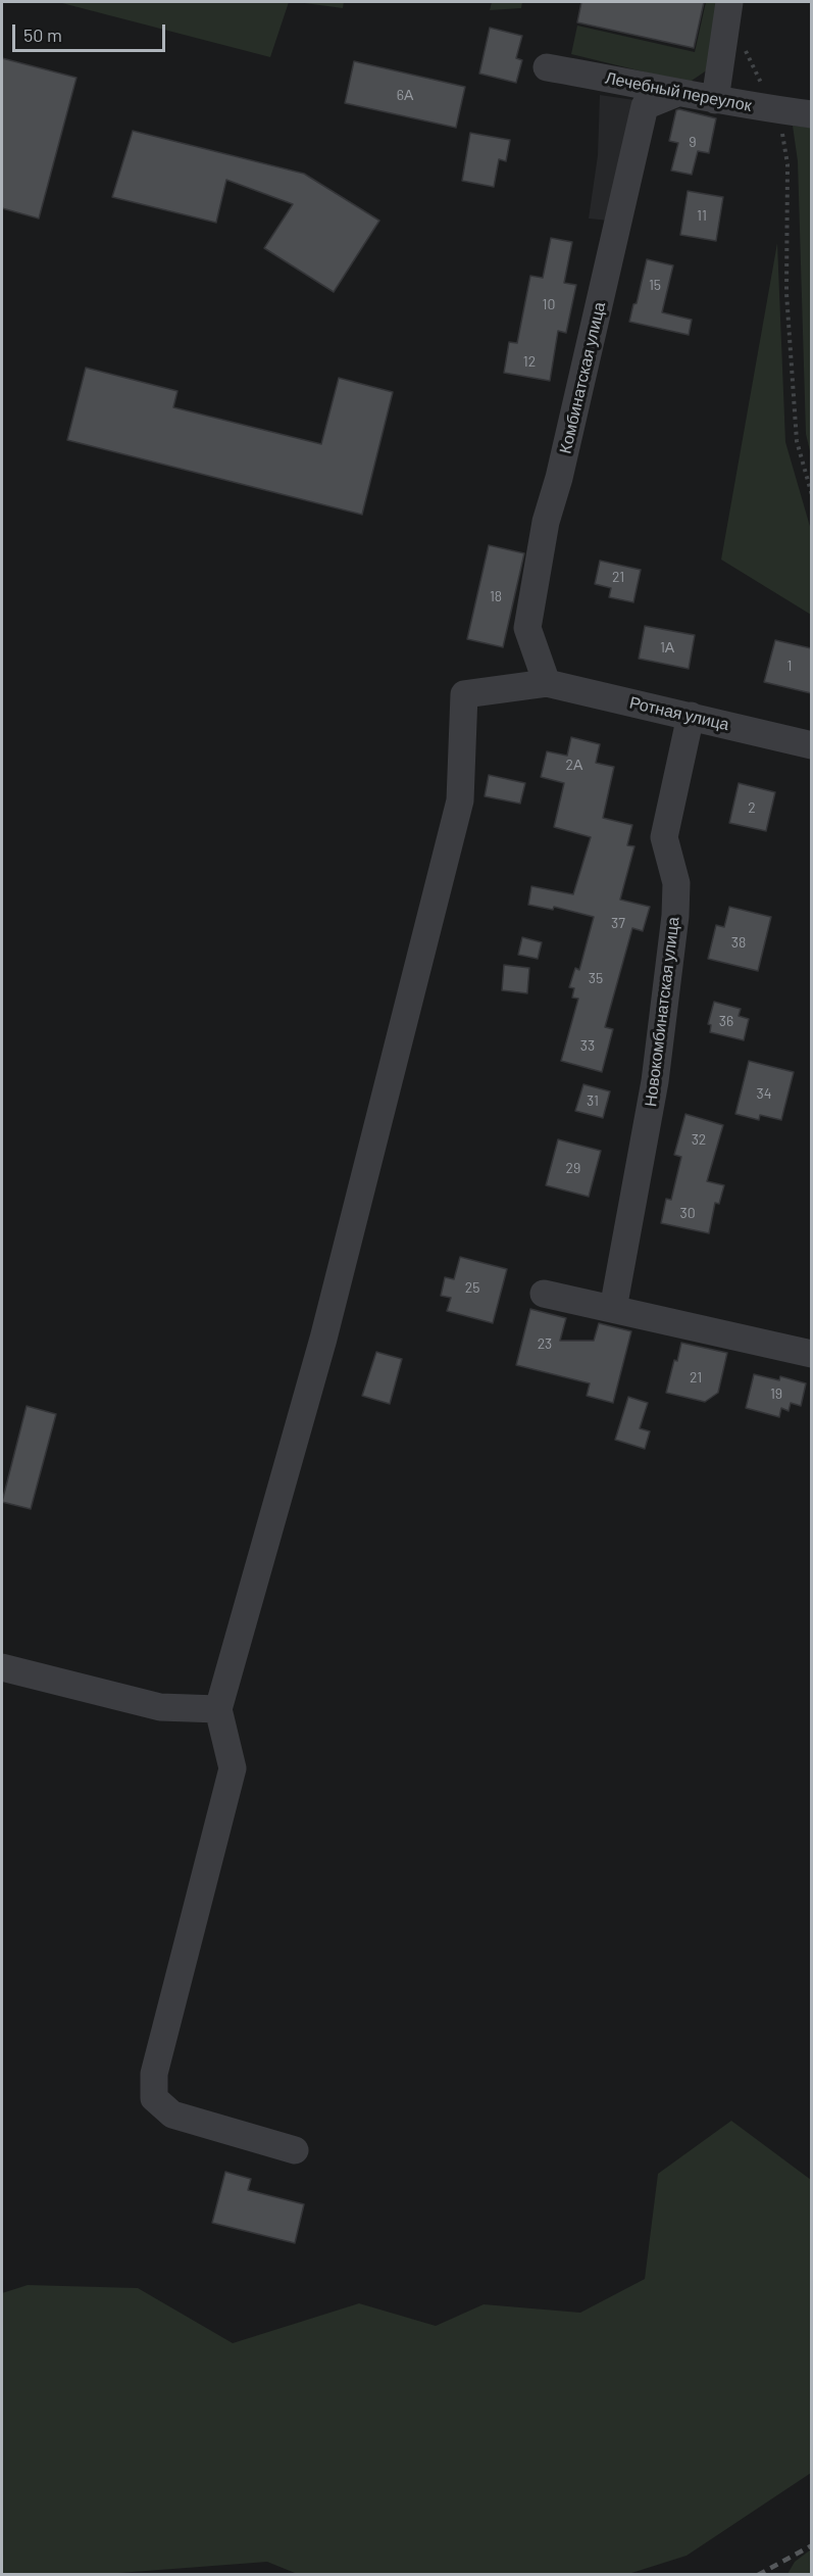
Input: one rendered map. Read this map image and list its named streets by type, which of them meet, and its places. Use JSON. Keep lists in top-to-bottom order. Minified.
{"streets":{"street":["Лечебный переулок","Комбинатская улица","Ротная улица","Новокомбинатская улица"]},"crossings":[["Лечебный переулок","Комбинатская улица"],["Комбинатская улица","Ротная улица"],["Ротная улица","Новокомбинатская улица"]],"house_numbers":["6А","9","11","15","10","12","21","18","1А","1","2А","2","37","38","35","36","33","34","31","32","29","30","25","23","21","19"],"scale_bar":"50 m"}
